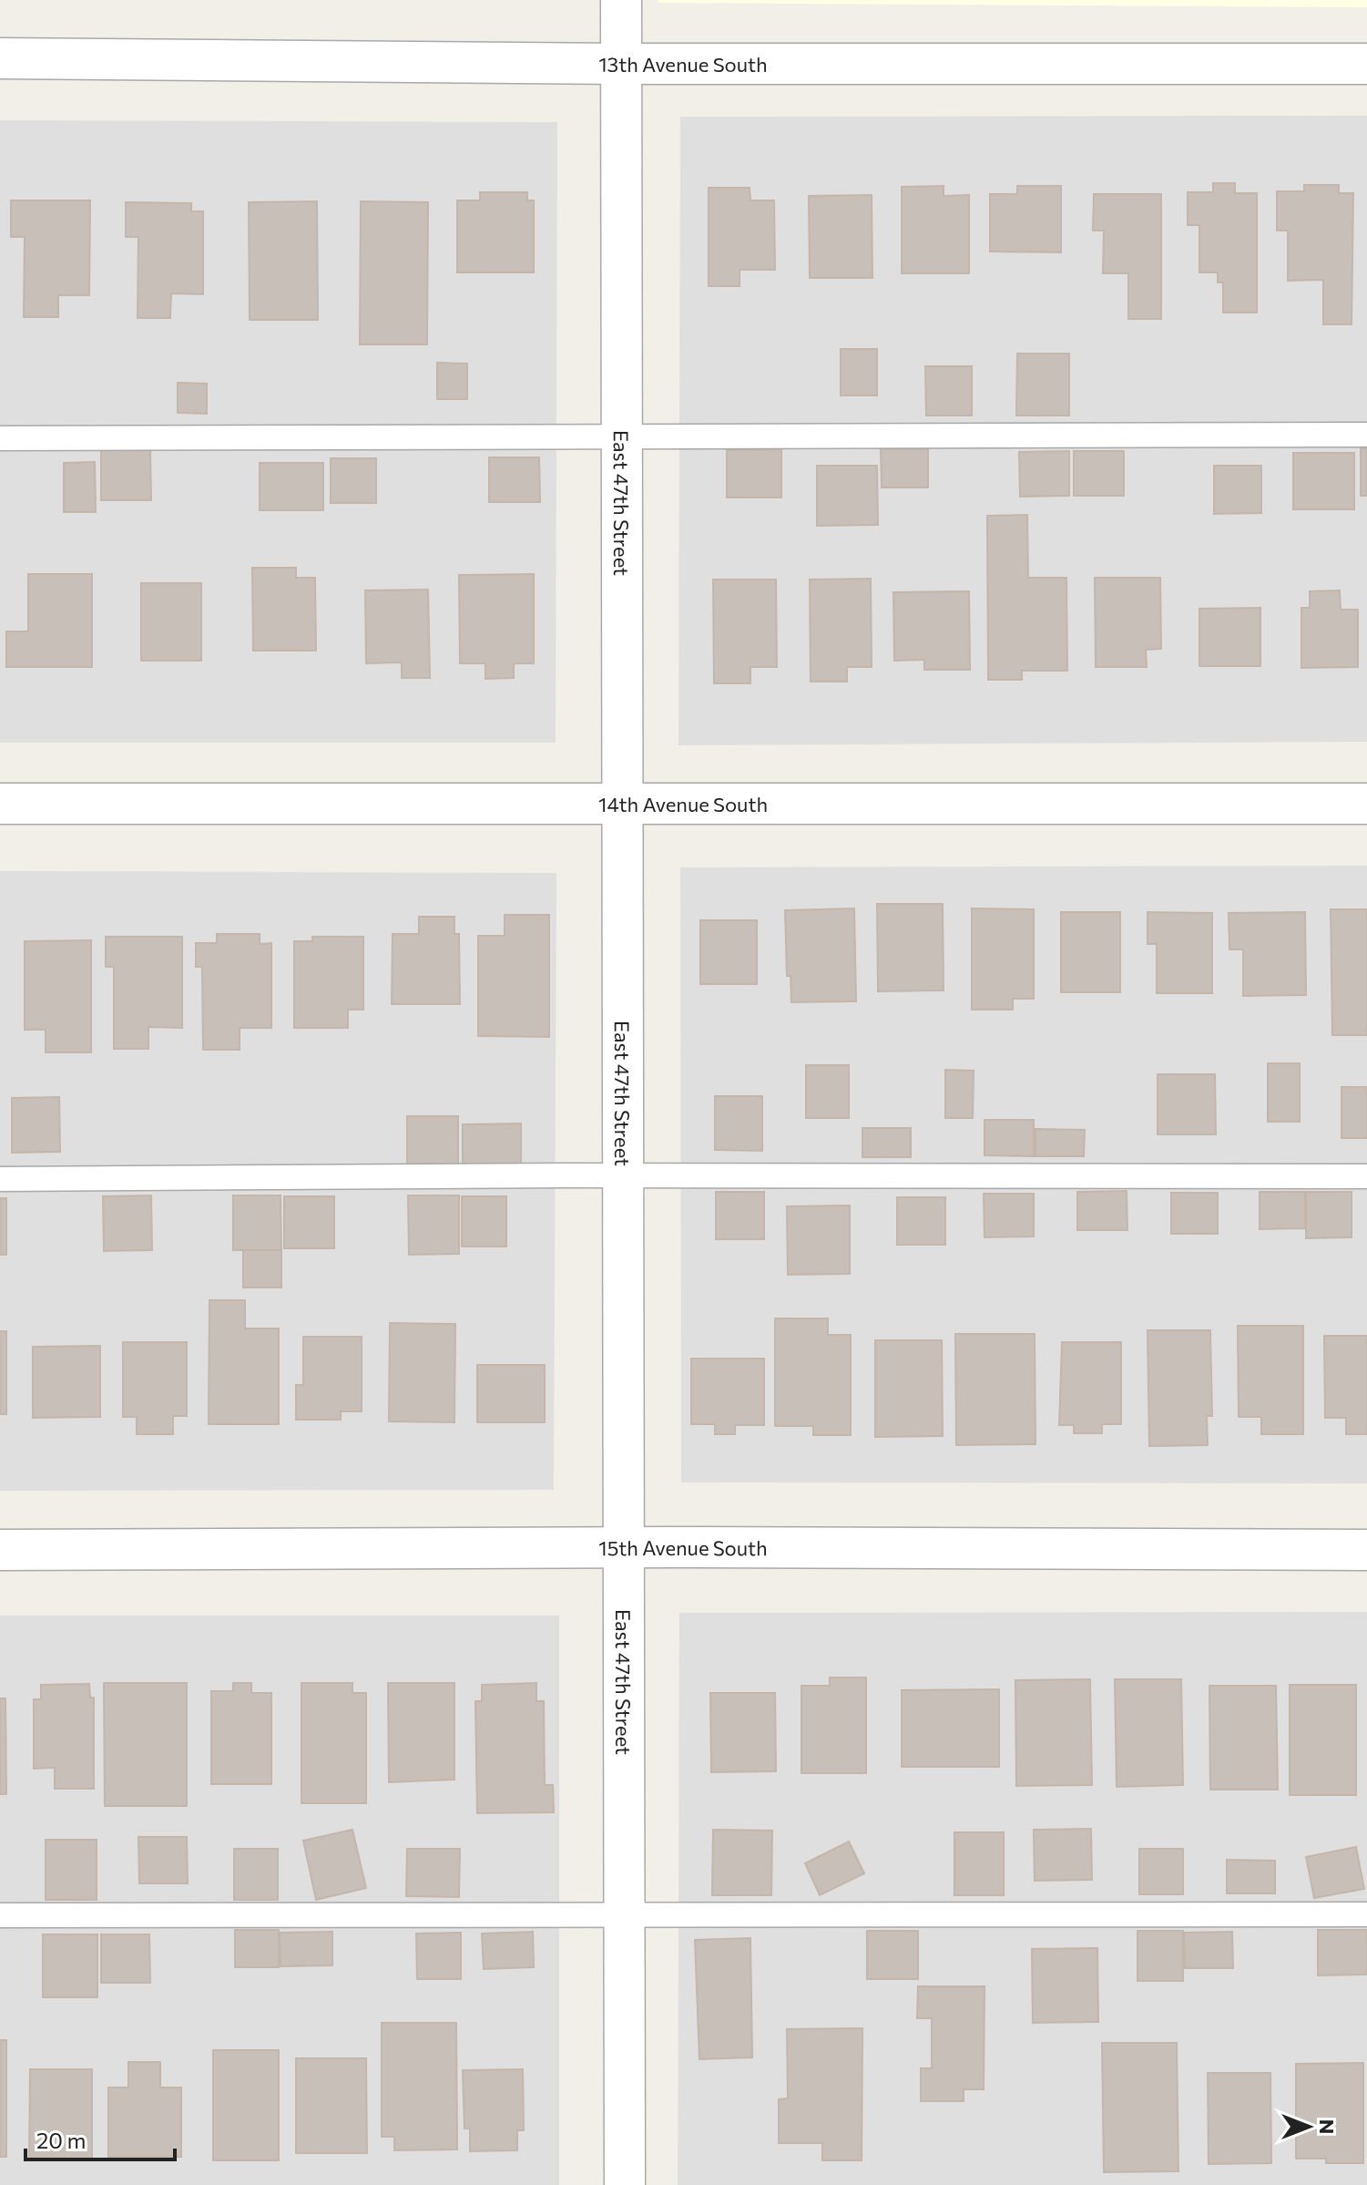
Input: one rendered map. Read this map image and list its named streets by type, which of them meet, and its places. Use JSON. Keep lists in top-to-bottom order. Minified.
{"streets":{"street":["13th Avenue South","East 47th Street","14th Avenue South","15th Avenue South"]},"crossings":[["13th Avenue South","East 47th Street"],["East 47th Street","14th Avenue South"],["East 47th Street","15th Avenue South"]],"scale_bar":"20 m","north":"right"}
